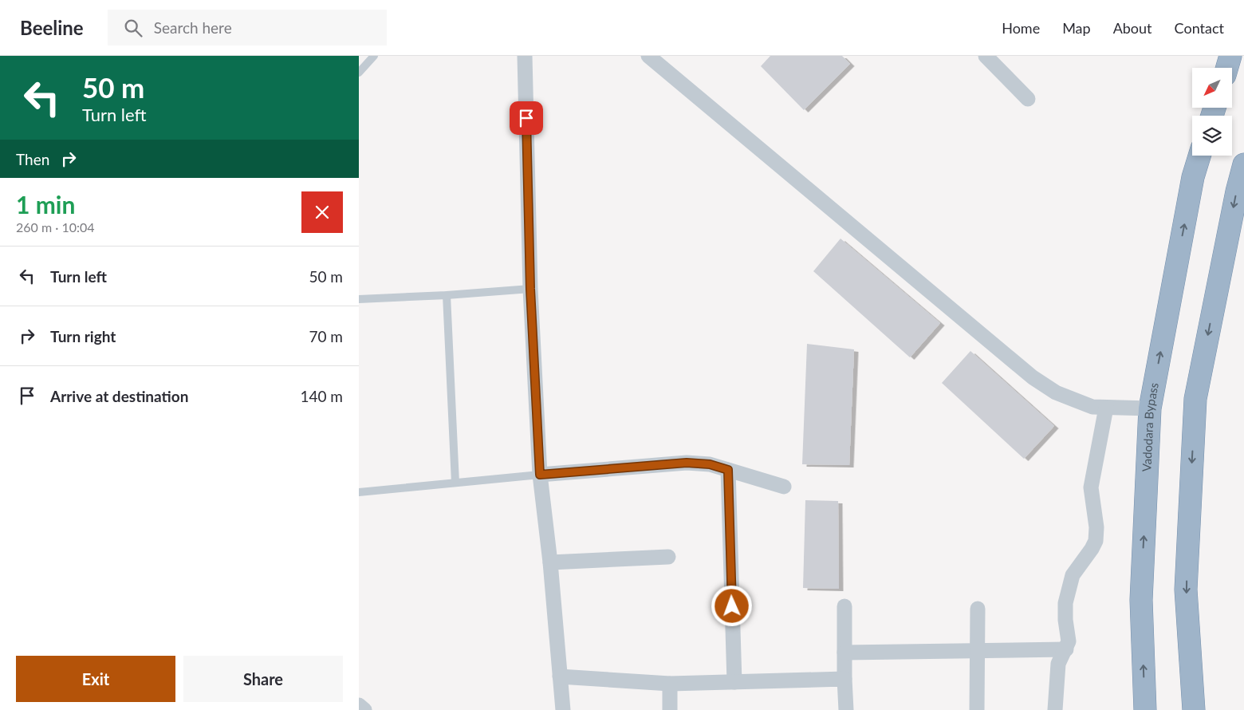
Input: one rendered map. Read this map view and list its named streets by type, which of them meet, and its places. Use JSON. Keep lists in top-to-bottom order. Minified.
{"streets":{"highway":["Vadodara Bypass"]},"north":"bottom left","page":{"header":"Beeline","search":"Search here","nav":["Home","Map","About","Contact"],"turn":["50 m","Turn left"],"then":"Then","heading":["1 min","260 m · 10:04"],"list":[{"name":"Turn left","value":"50 m"},{"name":"Turn right","value":"70 m"},{"name":"Arrive at destination","value":"140 m"}],"buttons":["Exit","Share"]}}
